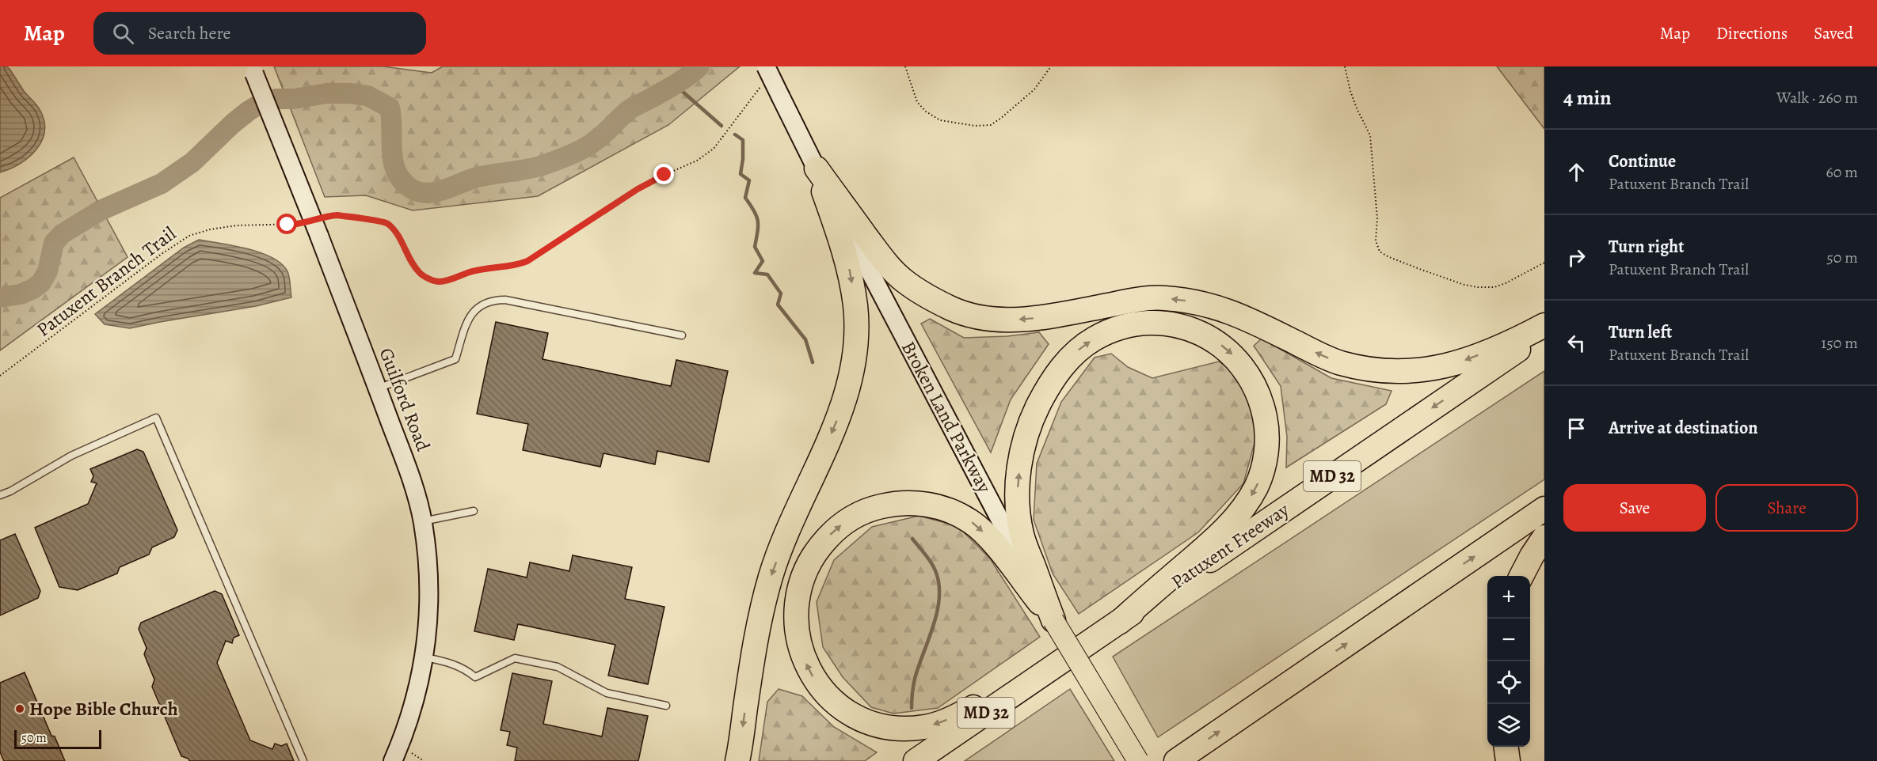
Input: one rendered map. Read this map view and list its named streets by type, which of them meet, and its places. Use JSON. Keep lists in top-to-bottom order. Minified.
{"streets":{"highway":["MD 32","Patuxent Freeway"],"main road":["Broken Land Parkway"],"street":["Guilford Road"],"path":["Patuxent Branch Trail"]},"places":["Hope Bible Church"],"scale_bar":"50 m","page":{"header":"Map","search":"Search here","nav":["Map","Directions","Saved"],"heading":["4 min","Walk · 260 m"],"list":[["Continue","Patuxent Branch Trail","60 m"],["Turn right","Patuxent Branch Trail","50 m"],["Turn left","Patuxent Branch Trail","150 m"],"Arrive at destination"],"buttons":["Save","Share"],"map_buttons":["+","−"],"scale":"50 m"}}
